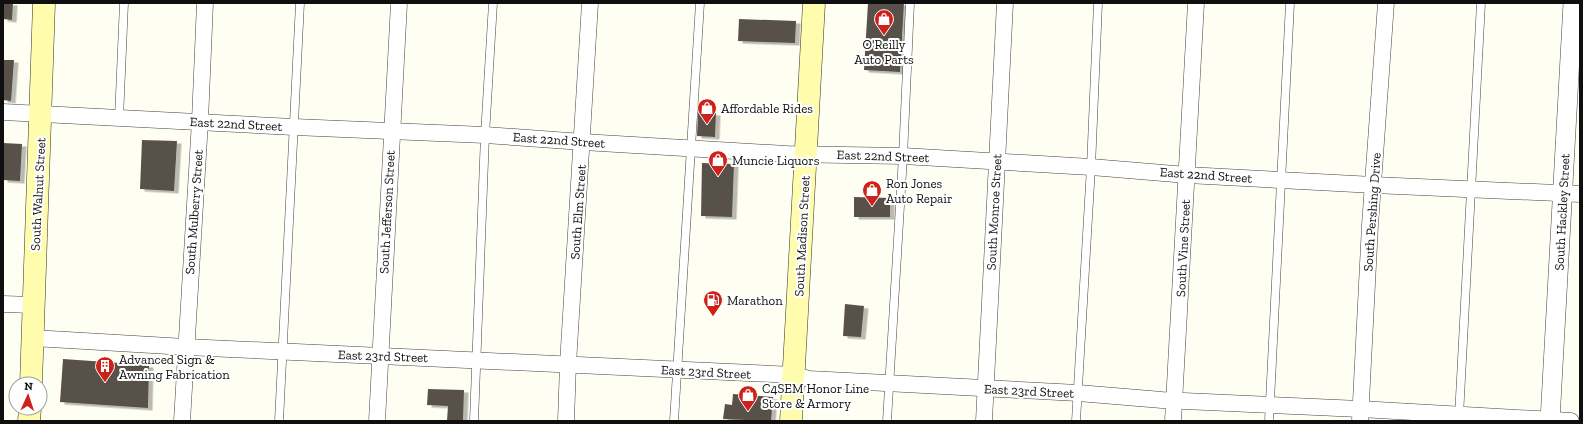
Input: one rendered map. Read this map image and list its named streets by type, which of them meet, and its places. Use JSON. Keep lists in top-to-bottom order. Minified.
{"streets":{"main road":["South Walnut Street","South Madison Street"],"street":["East 22nd Street","South Mulberry Street","South Jefferson Street","South Elm Street","South Monroe Street","South Pershing Drive","South Hackley Street","South Vine Street","East 23rd Street"]},"crossings":[["East 22nd Street","South Walnut Street"],["East 22nd Street","South Mulberry Street"],["East 22nd Street","South Jefferson Street"],["East 22nd Street","South Elm Street"],["East 22nd Street","South Monroe Street"],["East 22nd Street","South Pershing Drive"],["East 22nd Street","South Hackley Street"],["East 22nd Street","South Madison Street"],["East 22nd Street","South Vine Street"],["South Walnut Street","East 23rd Street"],["South Mulberry Street","East 23rd Street"],["South Jefferson Street","East 23rd Street"],["South Elm Street","East 23rd Street"],["South Monroe Street","East 23rd Street"],["South Pershing Drive","East 23rd Street"],["South Hackley Street","East 23rd Street"],["South Madison Street","East 23rd Street"],["South Vine Street","East 23rd Street"]],"places":{"shop":["O'Reilly Auto Parts","Affordable Rides","Muncie Liquors","Ron Jones Auto Repair","C4SEM Honor Line Store & Armory"],"fuel station":["Marathon"],"building":["Advanced Sign & Awning Fabrication"]},"north":"top"}
